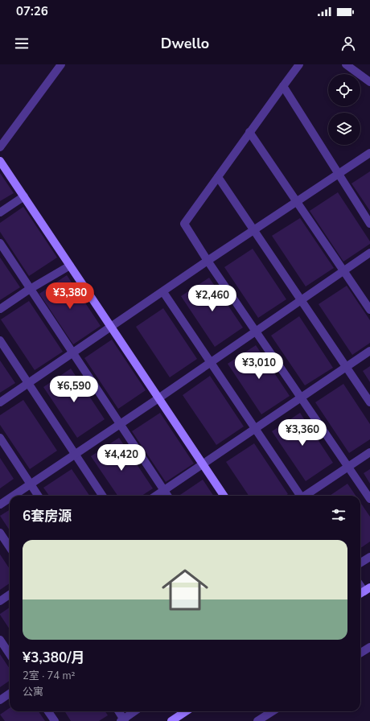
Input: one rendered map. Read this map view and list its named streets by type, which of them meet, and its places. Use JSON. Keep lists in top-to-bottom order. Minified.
{"page":{"status":"07:26","header":"Dwello","price":["¥3,380","¥2,460","¥3,010","¥6,590","¥3,360","¥4,420"],"heading":"6套房源","list":[{"name":"¥3,380/月","note":"2室 · 74 m² · 公寓"}]}}
